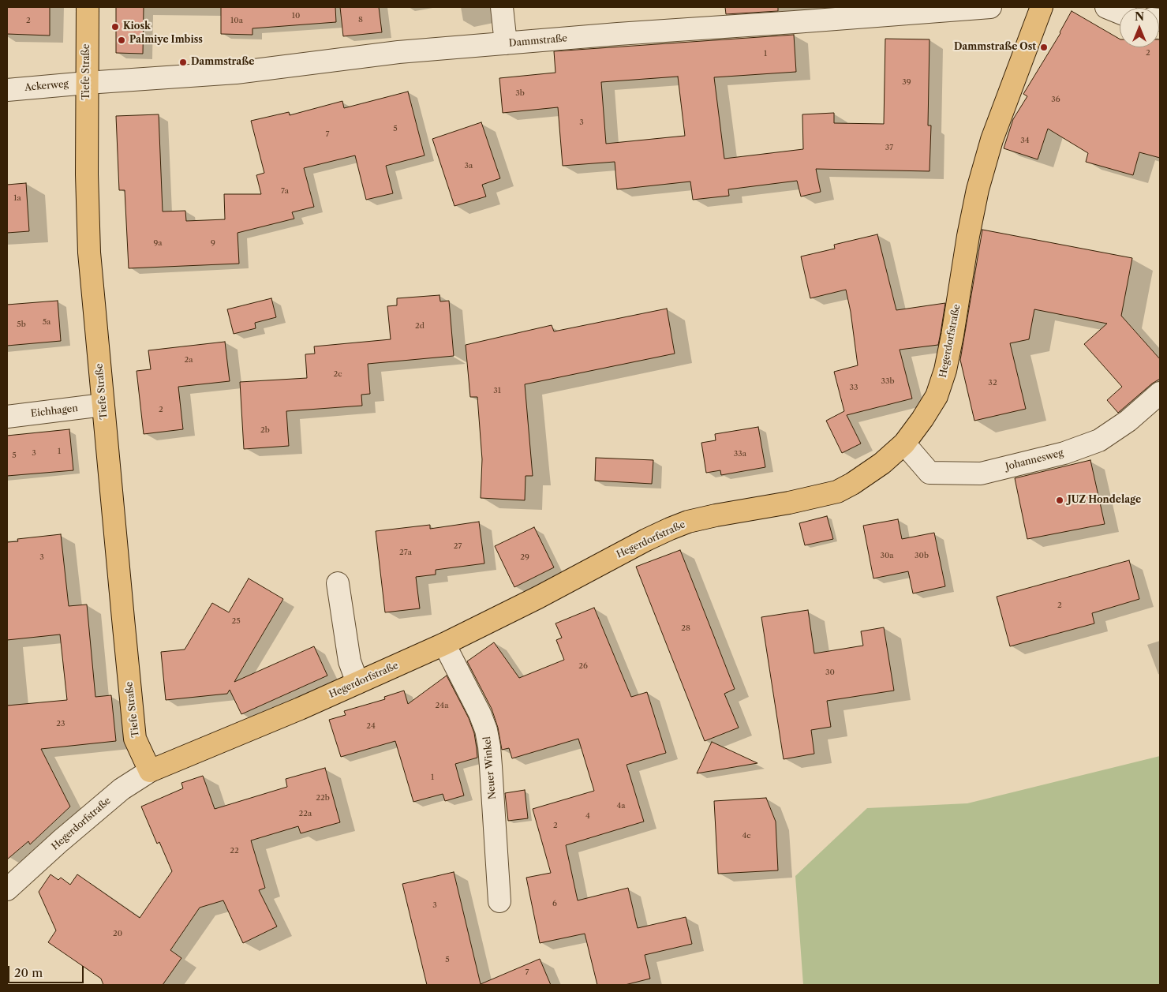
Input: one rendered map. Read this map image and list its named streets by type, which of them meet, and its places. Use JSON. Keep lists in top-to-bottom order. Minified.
{"streets":{"main road":["Tiefe Straße","Hegerdorfstraße"],"street":["Dammstraße","Ackerweg","Eichhagen","Johannesweg","Neuer Winkel"]},"crossings":[["Dammstraße","Tiefe Straße"],["Dammstraße","Ackerweg"],["Tiefe Straße","Ackerweg"],["Tiefe Straße","Hegerdorfstraße"],["Tiefe Straße","Eichhagen"],["Hegerdorfstraße","Johannesweg"],["Hegerdorfstraße","Neuer Winkel"]],"places":["Kiosk","Palmiye Imbiss","Dammstraße Ost","Dammstraße","JUZ Hondelage"],"house_numbers":["10","8","2","10a","2","1","39","3b","36","3","5","7","34","37","3a","7a","1a","9a","9","5a","5b","2d","2a","2c","33b","32","33","31","2","2b","1","3","33a","5","27","27a","30a","30b","3","29","2","25","28","26","30","24a","23","24","1","22b","4a","22a","4","2","4c","22","6","3","20","5","7"],"scale_bar":"20 m","north":"top"}
